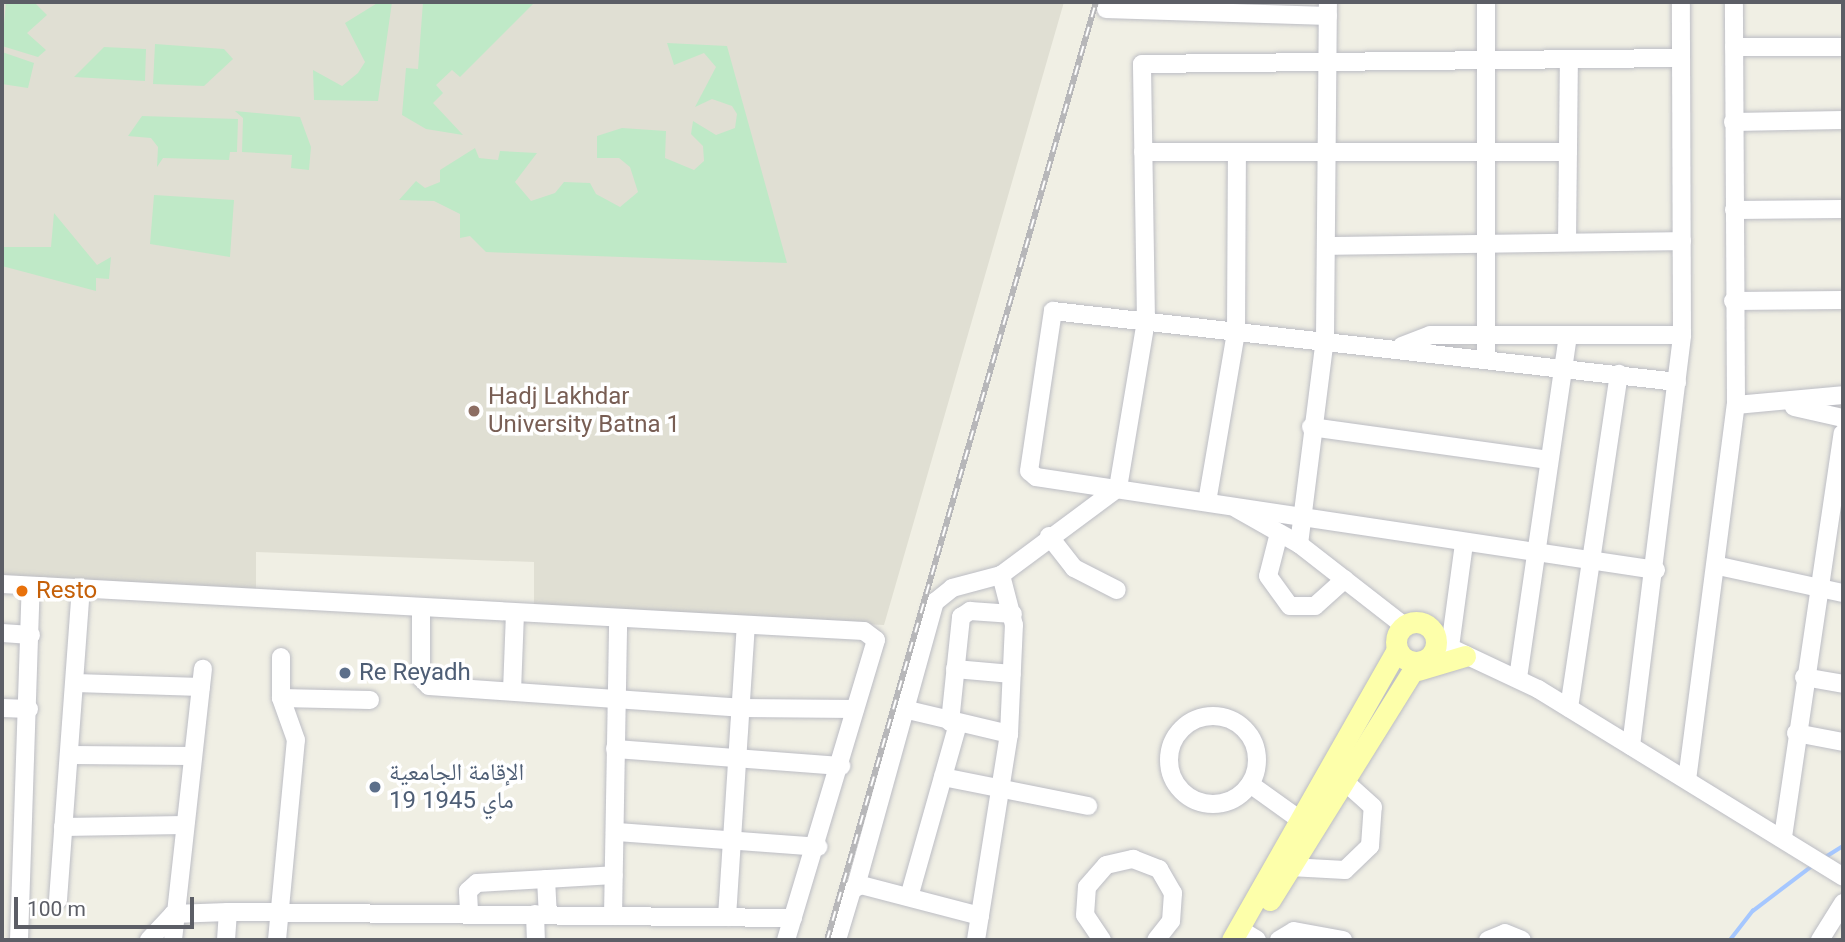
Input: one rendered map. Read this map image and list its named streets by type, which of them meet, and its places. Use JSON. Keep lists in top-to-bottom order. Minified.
{"places":["Hadj Lakhdar University Batna 1","Resto","Re Reyadh","الإقامة الجامعية 19 ماي 1945"],"scale_bar":"100 m"}
